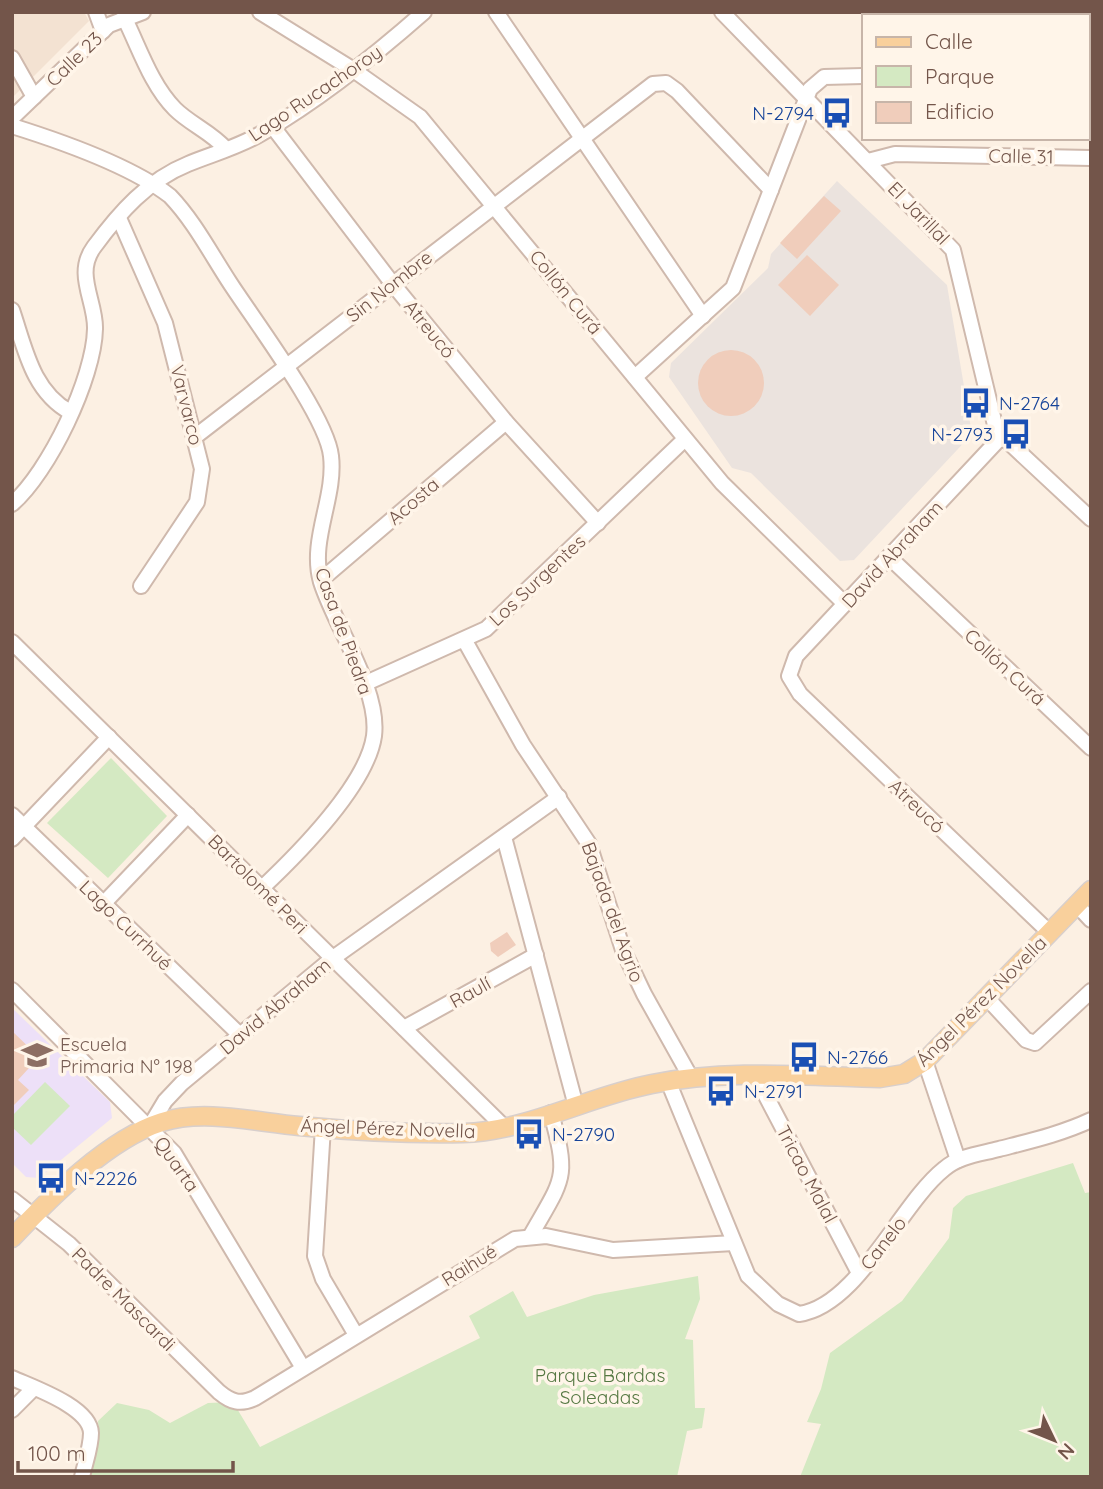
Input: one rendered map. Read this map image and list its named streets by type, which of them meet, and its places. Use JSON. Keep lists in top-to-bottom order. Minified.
{"streets":{"main road":["David Abraham","Ángel Pérez Novella"],"street":["Calle 23","Lago Rucachoroy","Calle 31","El Jarillal","Sin Nombre","Collón Curá","Atreucó","Varvarco","Acosta","Los Surgentes","Casa de Piedra","Bartolomé Peri","Bajada del Agrio","Lago Currhué","Raulí","Quarta","Tricao Malal","Canelo","Raihué","Padre Mascardi"]},"crossings":[["Lago Rucachoroy","Collón Curá"],["Lago Rucachoroy","Atreucó"],["Lago Rucachoroy","Varvarco"],["Lago Rucachoroy","Casa de Piedra"],["Calle 31","El Jarillal"],["El Jarillal","David Abraham"],["Sin Nombre","Collón Curá"],["Sin Nombre","Atreucó"],["Sin Nombre","Varvarco"],["Sin Nombre","Casa de Piedra"],["Collón Curá","David Abraham"],["Collón Curá","Los Surgentes"],["Atreucó","Acosta"],["Atreucó","David Abraham"],["Atreucó","Los Surgentes"],["Atreucó","Ángel Pérez Novella"],["Acosta","Casa de Piedra"],["David Abraham","Bartolomé Peri"],["David Abraham","Bajada del Agrio"],["David Abraham","Lago Currhué"],["David Abraham","Ángel Pérez Novella"],["David Abraham","Quarta"],["David Abraham","Padre Mascardi"],["Los Surgentes","Casa de Piedra"],["Los Surgentes","Bajada del Agrio"],["Casa de Piedra","Bartolomé Peri"],["Bartolomé Peri","Raulí"],["Bartolomé Peri","Ángel Pérez Novella"],["Bajada del Agrio","Ángel Pérez Novella"],["Ángel Pérez Novella","Quarta"],["Ángel Pérez Novella","Tricao Malal"],["Quarta","Raihué"],["Tricao Malal","Canelo"],["Canelo","Raihué"],["Raihué","Padre Mascardi"]],"parks":["Parque Bardas Soleadas"],"places":{"bus stop":["N-2794","N-2764","N-2793","N-2766","N-2791","N-2790","N-2226"],"school or university":["Escuela Primaria N° 198"]},"legend":["Calle","Parque","Edificio"],"scale_bar":"100 m","north":"bottom right"}
